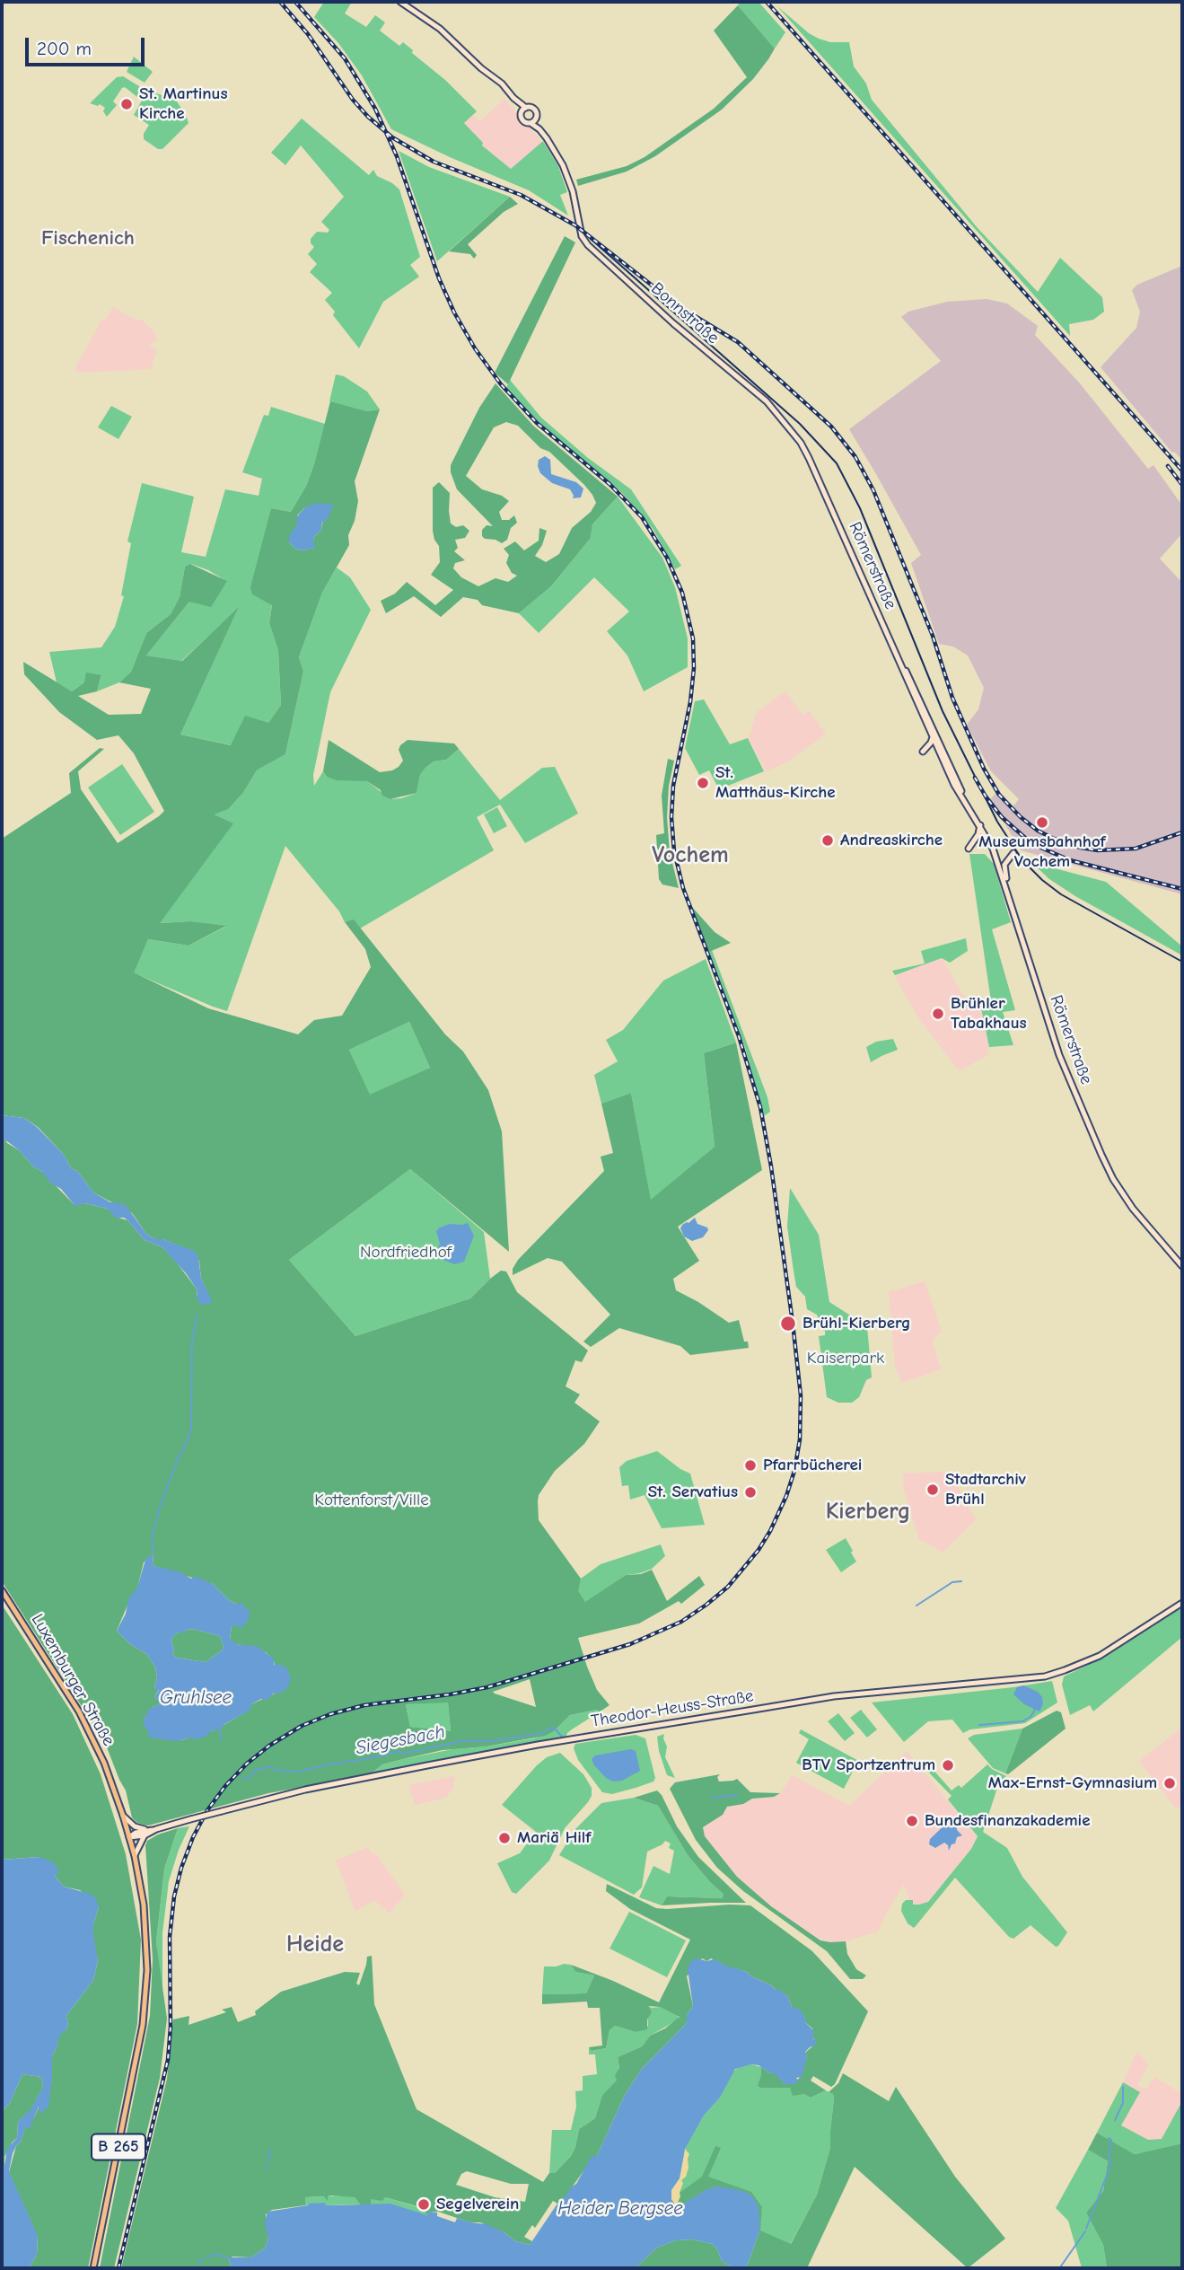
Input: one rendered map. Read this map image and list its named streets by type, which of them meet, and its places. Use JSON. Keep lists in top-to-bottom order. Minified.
{"streets":{"main road":["Bonnstraße","Römerstraße","Luxemburger Straße","Theodor-Heuss-Straße","B 265"]},"crossings":[["Bonnstraße","Römerstraße"],["Luxemburger Straße","Theodor-Heuss-Straße"]],"districts":["Fischenich","Vochem","Kierberg","Heide"],"water":["Gruhlsee","Siegesbach","Heider Bergsee"],"parks":["Nordfriedhof","Kaiserpark","Kottenforst/Ville"],"places":["St. Martinus Kirche","St. Matthäus-Kirche","Museumsbahnhof Vochem","Andreaskirche","Brühler Tabakhaus","Brühl-Kierberg","Pfarrbücherei","Stadtarchiv Brühl","St. Servatius","BTV Sportzentrum","Max-Ernst-Gymnasium","Bundesfinanzakademie","Mariä Hilf","Segelverein"],"scale_bar":"200 m"}
